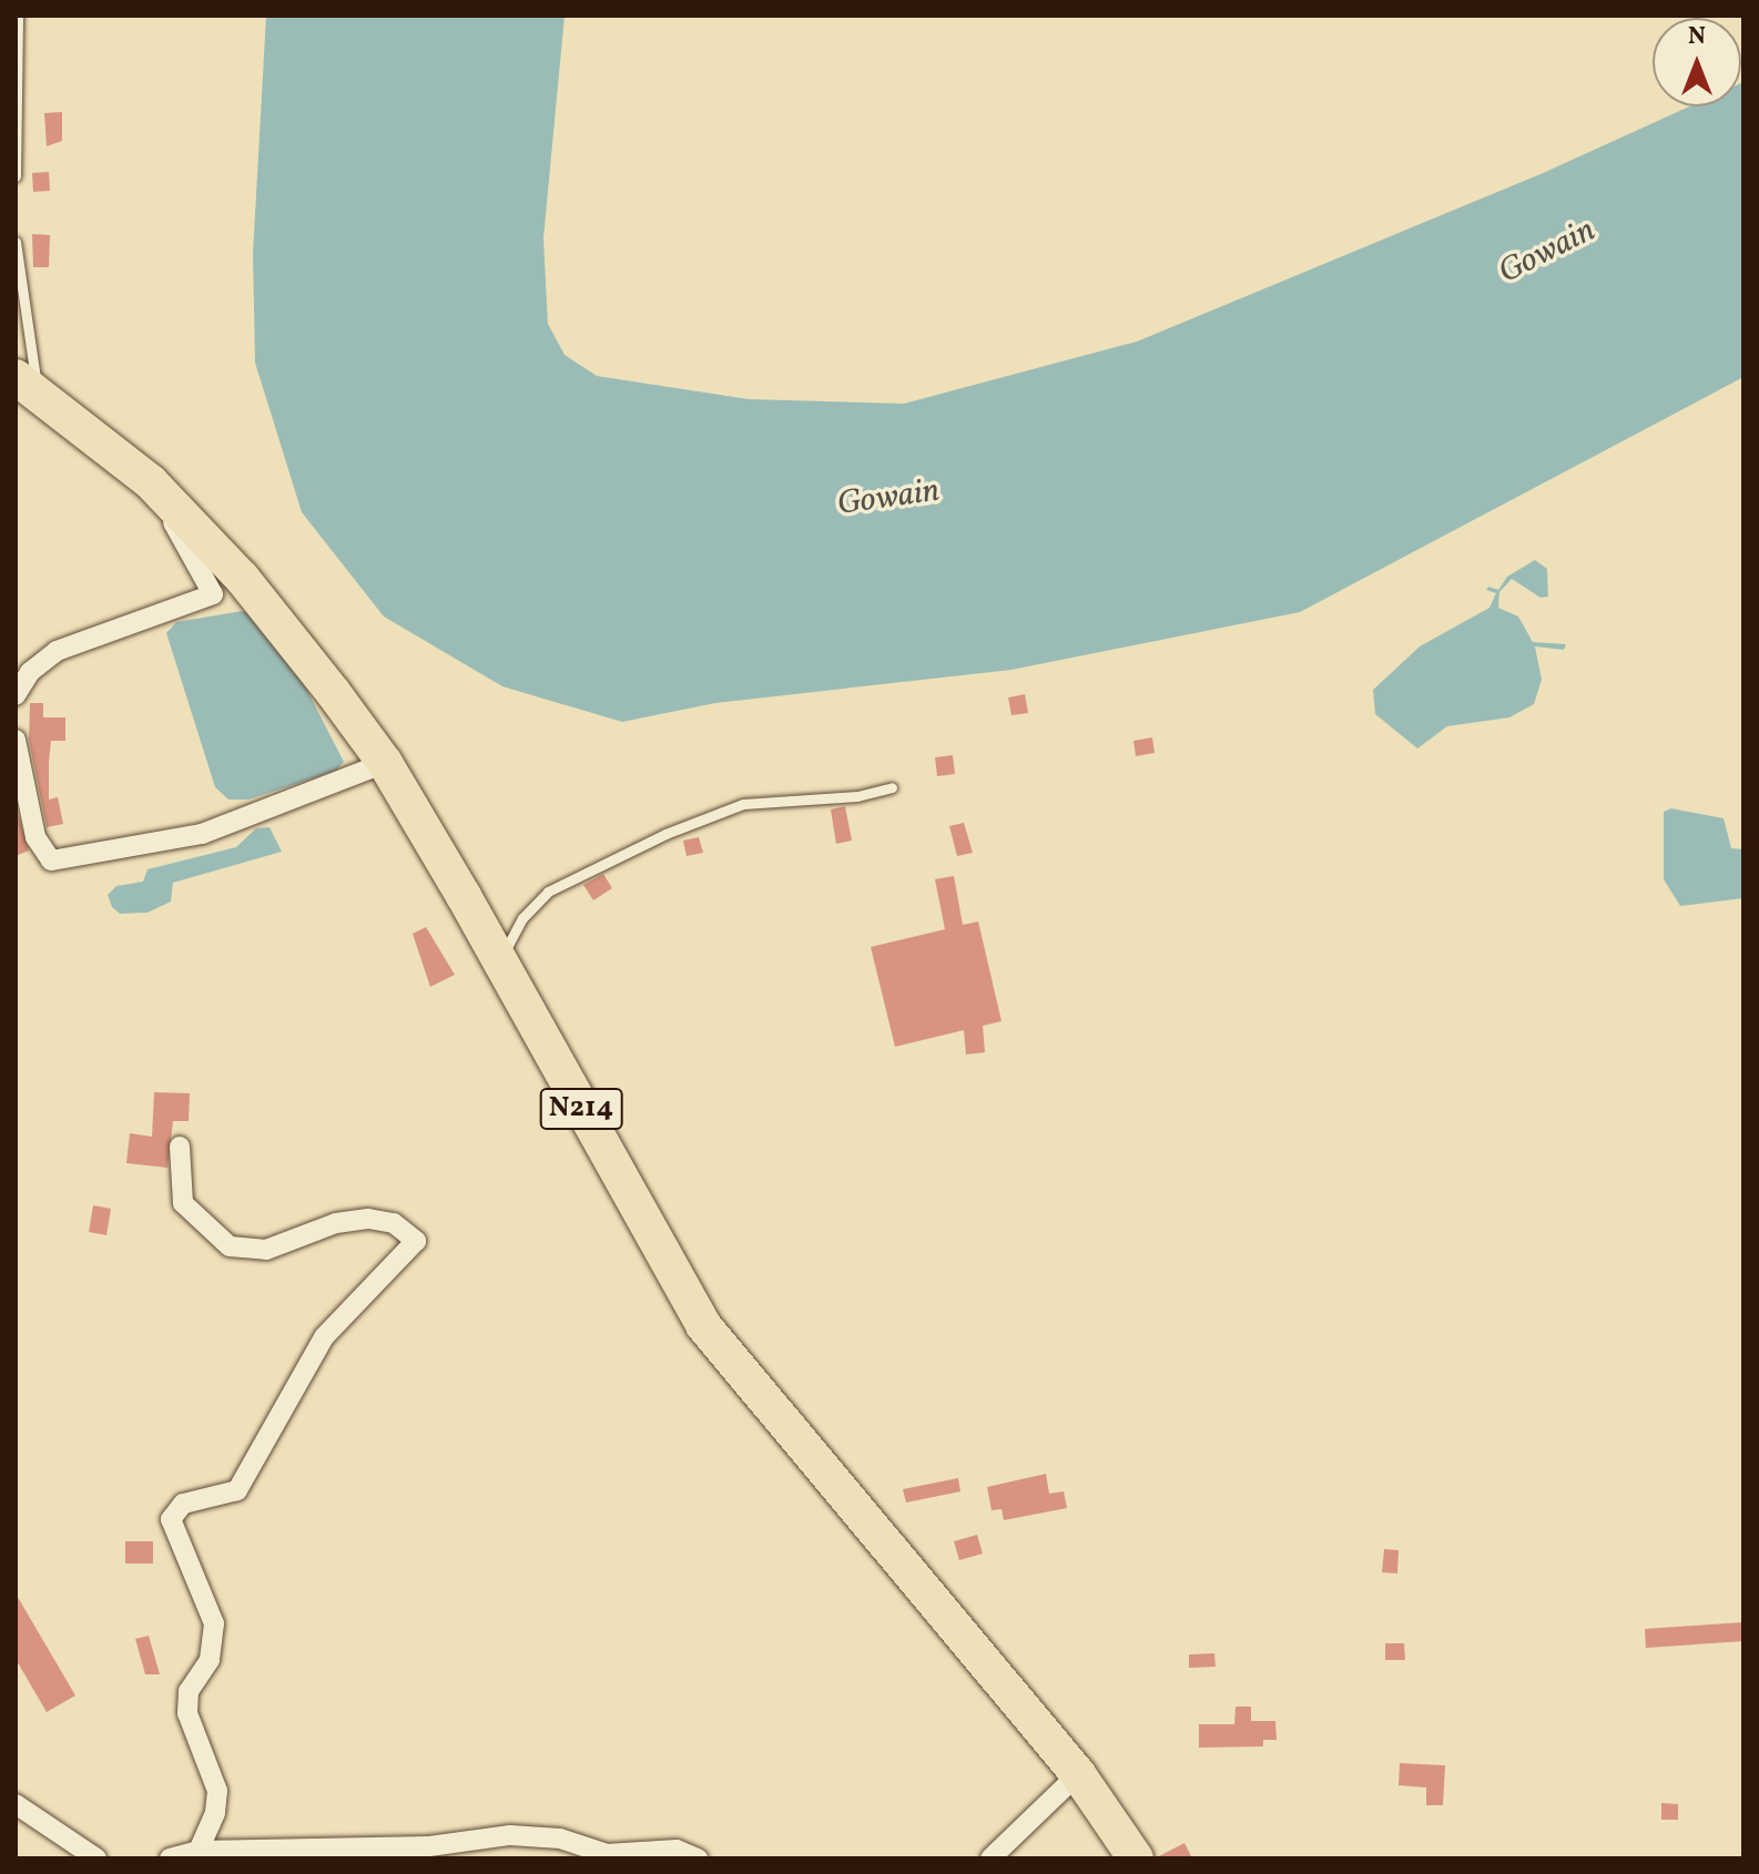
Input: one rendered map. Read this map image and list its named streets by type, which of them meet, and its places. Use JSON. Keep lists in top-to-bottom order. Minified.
{"streets":{"highway":["N214"]},"water":["Gowain"],"north":"top"}
